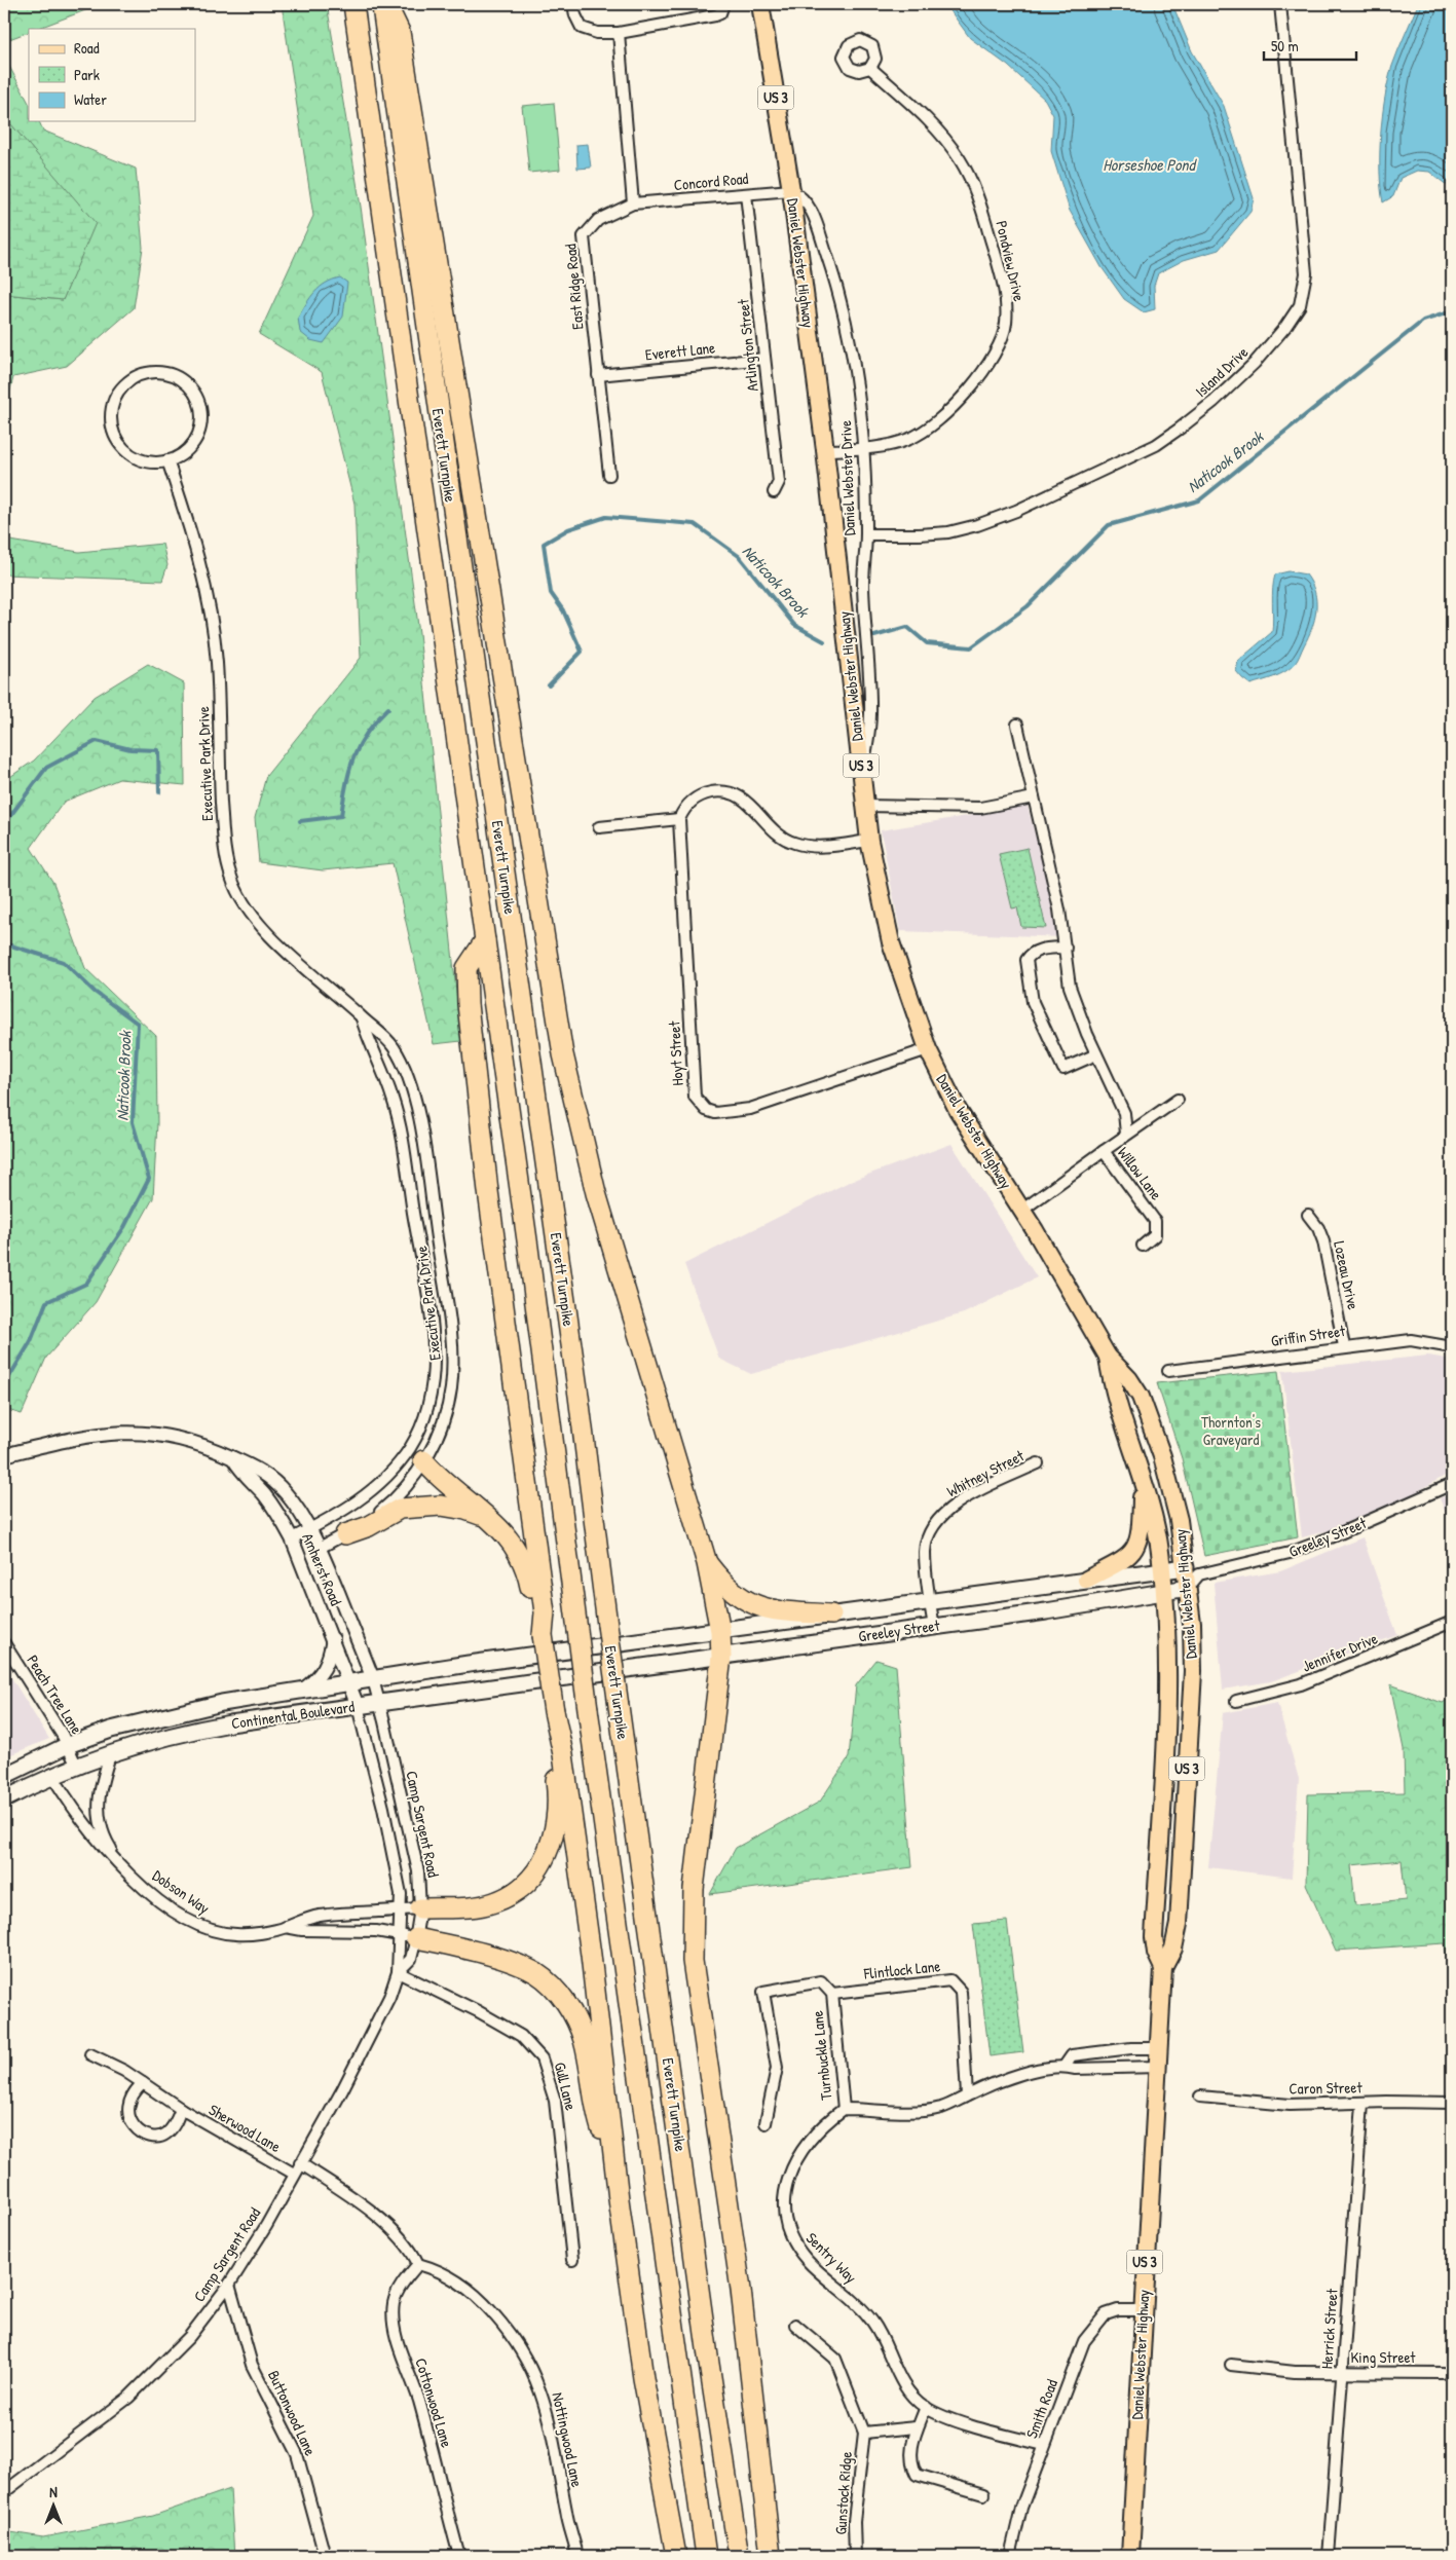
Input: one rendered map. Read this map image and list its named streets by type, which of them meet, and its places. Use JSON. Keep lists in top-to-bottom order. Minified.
{"streets":{"highway":["Everett Turnpike"],"main road":["US 3","Daniel Webster Highway","Greeley Street","Continental Boulevard"],"street":["Concord Road","Pondview Drive","East Ridge Road","Arlington Street","Everett Lane","Island Drive","Daniel Webster Drive","Executive Park Drive","Hoyt Street","Willow Lane","Lozeau Drive","Griffin Street","Whitney Street","Amherst Road","Jennifer Drive","Peach Tree Lane","Camp Sargent Road","Dobson Way","Flintlock Lane","Turnbuckle Lane","Gull Lane","Caron Street","Sherwood Lane","Sentry Way","Herrick Street","King Street","Cottonwood Lane","Smith Road","Buttonwood Lane","Nottingwood Lane","Gunstock Ridge"]},"crossings":[["Concord Road","Daniel Webster Highway"],["Concord Road","East Ridge Road"],["Concord Road","Arlington Street"],["Concord Road","Daniel Webster Drive"],["Pondview Drive","Daniel Webster Highway"],["Pondview Drive","Daniel Webster Drive"],["Daniel Webster Highway","Daniel Webster Drive"],["Daniel Webster Highway","Hoyt Street"],["Daniel Webster Highway","Willow Lane"],["Daniel Webster Highway","Greeley Street"],["Daniel Webster Highway","Smith Road"],["East Ridge Road","Everett Lane"],["Arlington Street","Everett Lane"],["Island Drive","Daniel Webster Drive"],["Executive Park Drive","Amherst Road"],["Lozeau Drive","Griffin Street"],["Whitney Street","Greeley Street"],["Greeley Street","Continental Boulevard"],["Amherst Road","Continental Boulevard"],["Amherst Road","Camp Sargent Road"],["Peach Tree Lane","Continental Boulevard"],["Continental Boulevard","Camp Sargent Road"],["Continental Boulevard","Dobson Way"],["Camp Sargent Road","Dobson Way"],["Camp Sargent Road","Gull Lane"],["Camp Sargent Road","Sherwood Lane"],["Camp Sargent Road","Buttonwood Lane"],["Flintlock Lane","Turnbuckle Lane"],["Turnbuckle Lane","Sentry Way"],["Caron Street","Herrick Street"],["Sentry Way","Smith Road"],["Herrick Street","King Street"],["Cottonwood Lane","Nottingwood Lane"]],"water":["Horseshoe Pond","Naticook Brook"],"parks":["Thornton's Graveyard"],"legend":["Road","Park","Water"],"scale_bar":"50 m","north":"top"}
